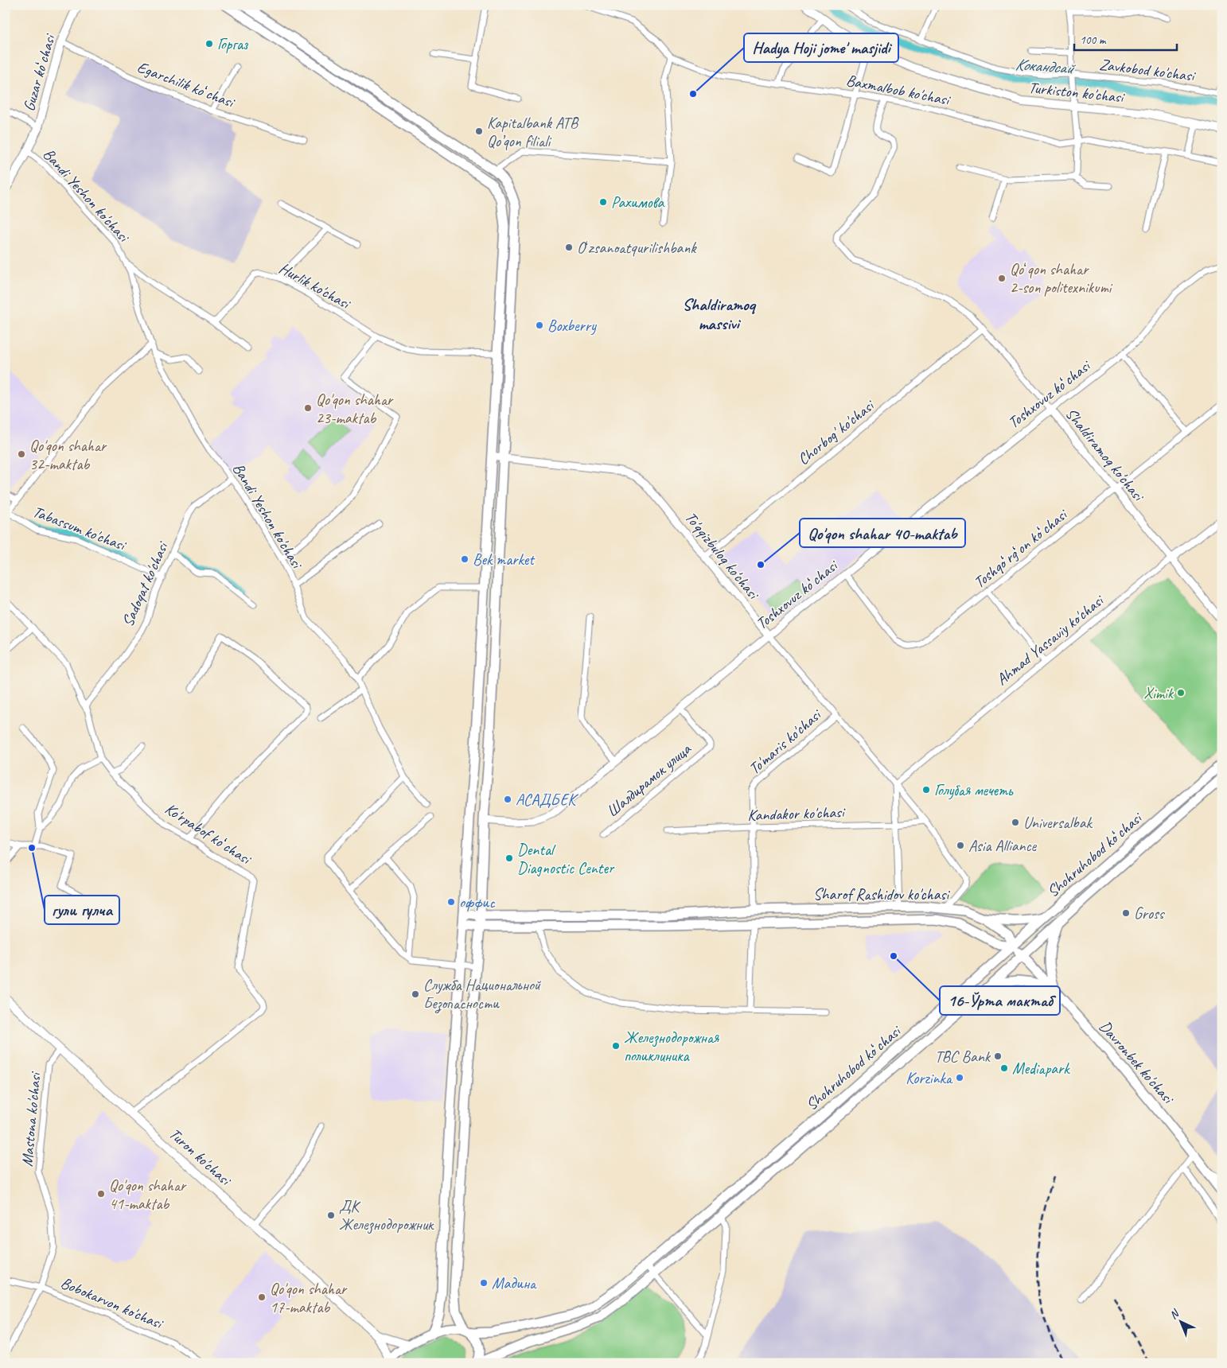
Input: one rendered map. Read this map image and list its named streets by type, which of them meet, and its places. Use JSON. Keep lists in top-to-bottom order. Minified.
{"streets":{"main road":["Guzar koʻchasi","Turkiston ko'chasi","Shohruhobod koʻchasi","Sharof Rashidov ko'chasi","Davronbek ko'chasi","Turon ko'chasi"],"street":["Zavkobod ko'chasi","Egarchilik koʻchasi","Baxmalbob ko'chasi","Bandi Yeshon ko'chasi","Hurlik ko'chasi","Toshxovuz koʻchasi","Chorbog' ko'chasi","Shaldiramoq ko'chasi","Tabassum ko'chasi","Toshqoʻrgʻon koʻchasi","To'qqizbuloq ko'chasi","Sadoqat ko'chasi","Ahmad Yassaviy ko'chasi","To'maris ko'chasi","Шалдирамок улица","Kandakor ko'chasi","Ko'rpabof koʻchasi","Mastona ko'chasi","Bobokarvon ko'chasi"]},"crossings":[["Guzar koʻchasi","Egarchilik koʻchasi"],["Guzar koʻchasi","Bandi Yeshon ko'chasi"],["Baxmalbob ko'chasi","Shaldiramoq ko'chasi"],["Bandi Yeshon ko'chasi","Sadoqat ko'chasi"],["Toshxovuz koʻchasi","Shaldiramoq ko'chasi"],["Toshxovuz koʻchasi","Toshqoʻrgʻon koʻchasi"],["Toshxovuz koʻchasi","To'qqizbuloq ko'chasi"],["Toshxovuz koʻchasi","Шалдирамок улица"],["Chorbog' ko'chasi","Shaldiramoq ko'chasi"],["Chorbog' ko'chasi","To'qqizbuloq ko'chasi"],["Shaldiramoq ko'chasi","Toshqoʻrgʻon koʻchasi"],["Shaldiramoq ko'chasi","Ahmad Yassaviy ko'chasi"],["Tabassum ko'chasi","Sadoqat ko'chasi"],["To'qqizbuloq ko'chasi","Ahmad Yassaviy ko'chasi"],["To'qqizbuloq ko'chasi","To'maris ko'chasi"],["To'qqizbuloq ko'chasi","Kandakor ko'chasi"],["To'qqizbuloq ko'chasi","Sharof Rashidov ko'chasi"],["Sadoqat ko'chasi","Ko'rpabof koʻchasi"],["To'maris ko'chasi","Kandakor ko'chasi"],["To'maris ko'chasi","Sharof Rashidov ko'chasi"],["Ko'rpabof koʻchasi","Turon ko'chasi"],["Shohruhobod koʻchasi","Sharof Rashidov ko'chasi"],["Shohruhobod koʻchasi","Davronbek ko'chasi"],["Shohruhobod koʻchasi","Turon ko'chasi"],["Sharof Rashidov ko'chasi","Davronbek ko'chasi"],["Mastona ko'chasi","Turon ko'chasi"],["Mastona ko'chasi","Bobokarvon ko'chasi"]],"districts":["Shaldiramoq massivi"],"water":["Кокандсай"],"places":["Горгаз","Hadya Hoji jome' masjidi","Kapitalbank ATB Qo’qon filiali","Рахимова","Oʻzsanoatqurilishbank","Qoʻqon shahar 2-son politexnikumi","Boxberry","Qo'qon shahar 23-maktab","Qo'qon shahar 32-maktab","Bek market","Qo'qon shahar 40-maktab","Ximik","Голубая мечеть","АСАДБЕК","Universalbak","Asia Alliance","гули гулча","Dental Diagnostic Center","оффис","Gross","16-Ўрта мактаб","Служба Национальной Безопасности","Железнодорожная поликлиника","TBC Bank","Mediapark","Korzinka","Qo'qon shahar 41-maktab","ДК Железнодорожник","Мадина","Qo'qon shahar 17-maktab"],"scale_bar":"100 m","north":"top left"}
